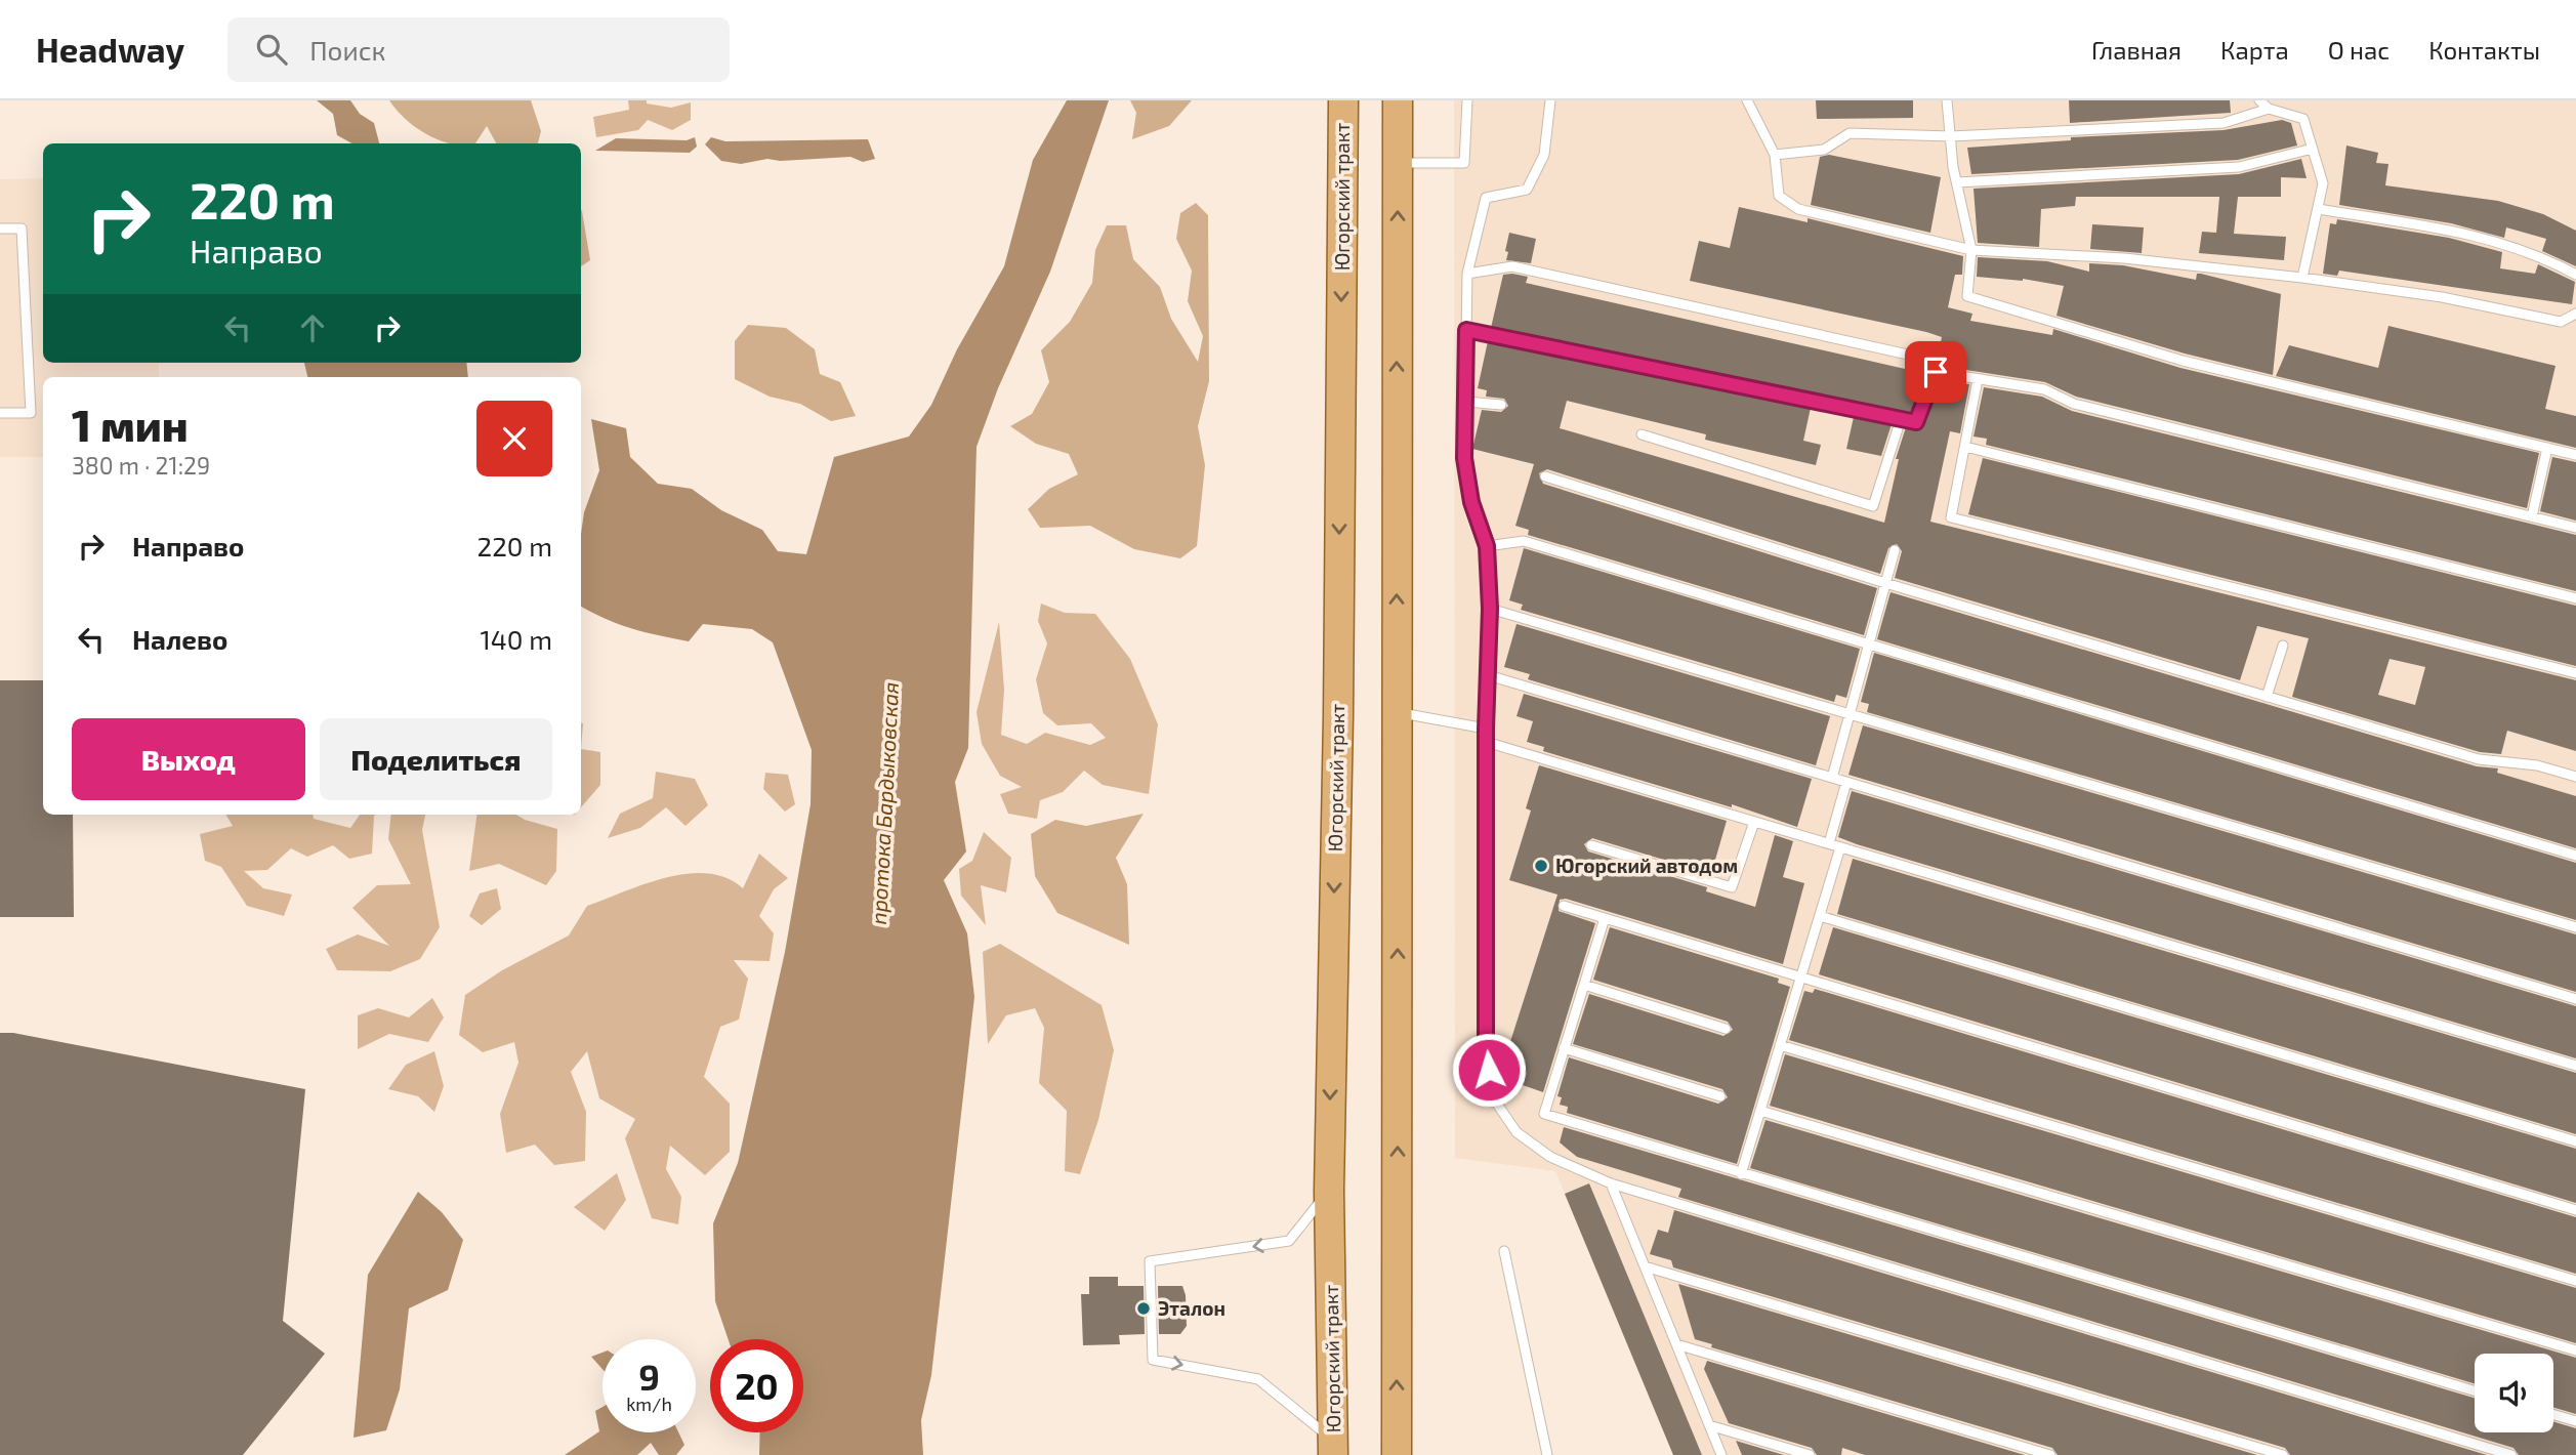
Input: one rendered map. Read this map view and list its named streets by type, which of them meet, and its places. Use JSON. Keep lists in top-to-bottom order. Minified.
{"streets":{"main road":["Югорский тракт"]},"water":["протока Бардыковская"],"places":["Югорский автодом","Эталон"],"page":{"header":"Headway","search":"Поиск","nav":["Главная","Карта","О нас","Контакты"],"turn":["220 m","Направо"],"heading":["1 мин","380 m · 21:29"],"list":[{"name":"Направо","value":"220 m"},{"name":"Налево","value":"140 m"}],"buttons":["Выход","Поделиться"],"speed":"9 km/h","limit":"20"}}
